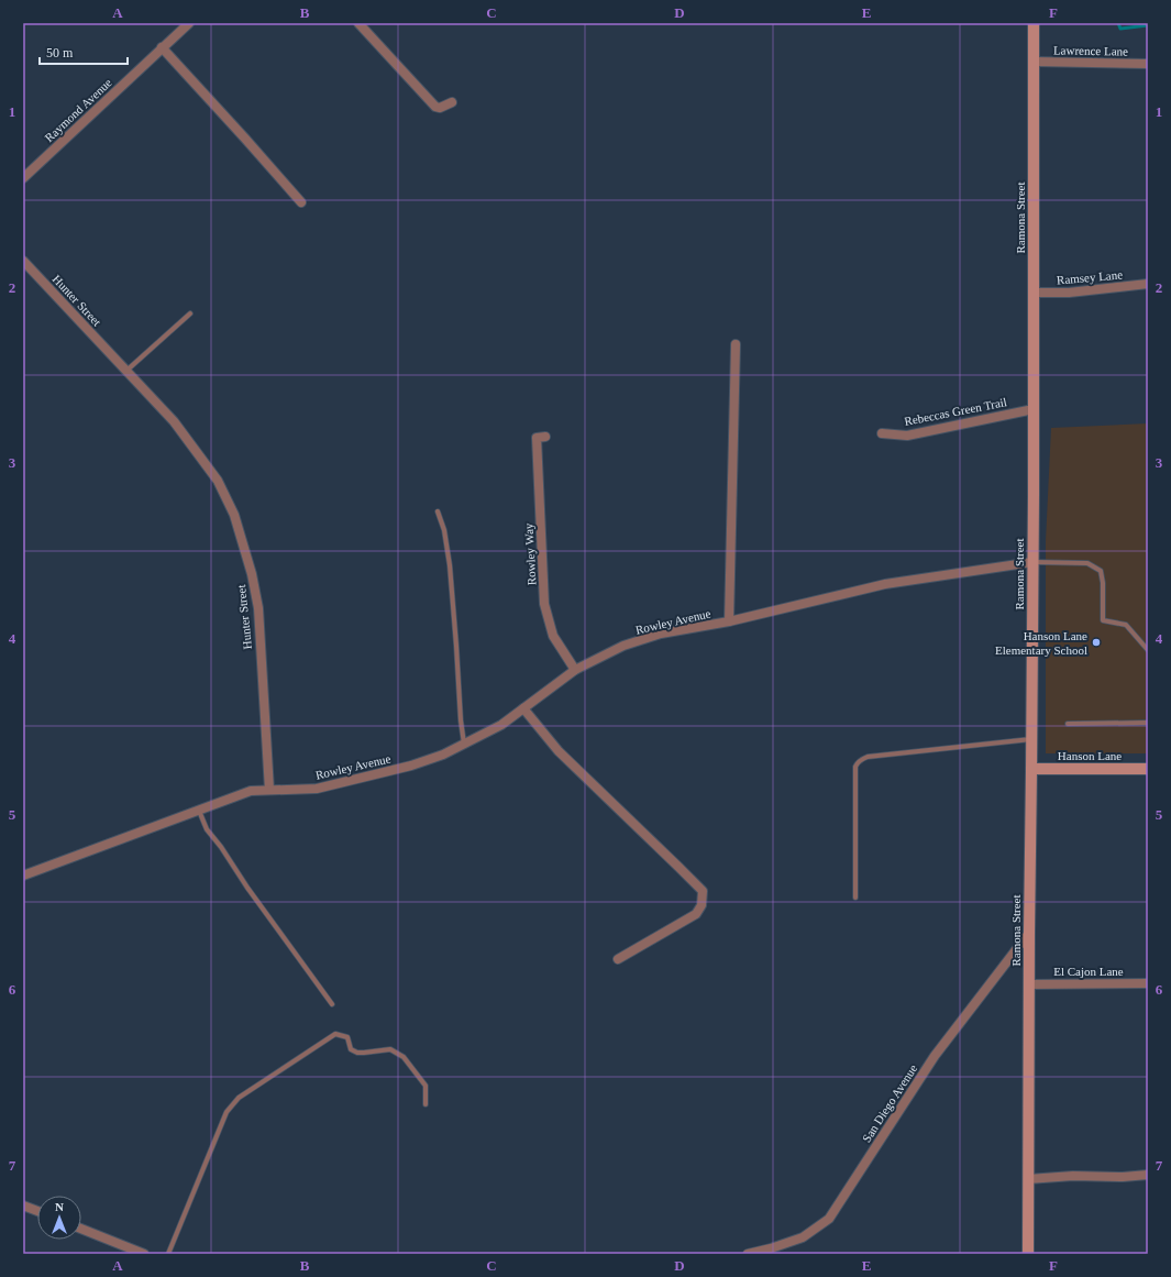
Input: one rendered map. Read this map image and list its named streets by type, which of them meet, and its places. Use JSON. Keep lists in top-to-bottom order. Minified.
{"streets":{"main road":["Ramona Street","Hanson Lane"],"street":["Lawrence Lane","Raymond Avenue","Ramsey Lane","Hunter Street","Rebeccas Green Trail","Rowley Way","Rowley Avenue","El Cajon Lane","San Diego Avenue"]},"crossings":[["Lawrence Lane","Ramona Street"],["Ramona Street","Ramsey Lane"],["Ramona Street","Rebeccas Green Trail"],["Ramona Street","Rowley Avenue"],["Ramona Street","Hanson Lane"],["Ramona Street","El Cajon Lane"],["Ramona Street","San Diego Avenue"],["Hunter Street","Rowley Avenue"],["Rowley Way","Rowley Avenue"]],"places":["Hanson Lane Elementary School"],"scale_bar":"50 m","north":"top","grid":{"columns":["A","B","C","D","E","F"],"rows":["1","2","3","4","5","6","7"]}}
